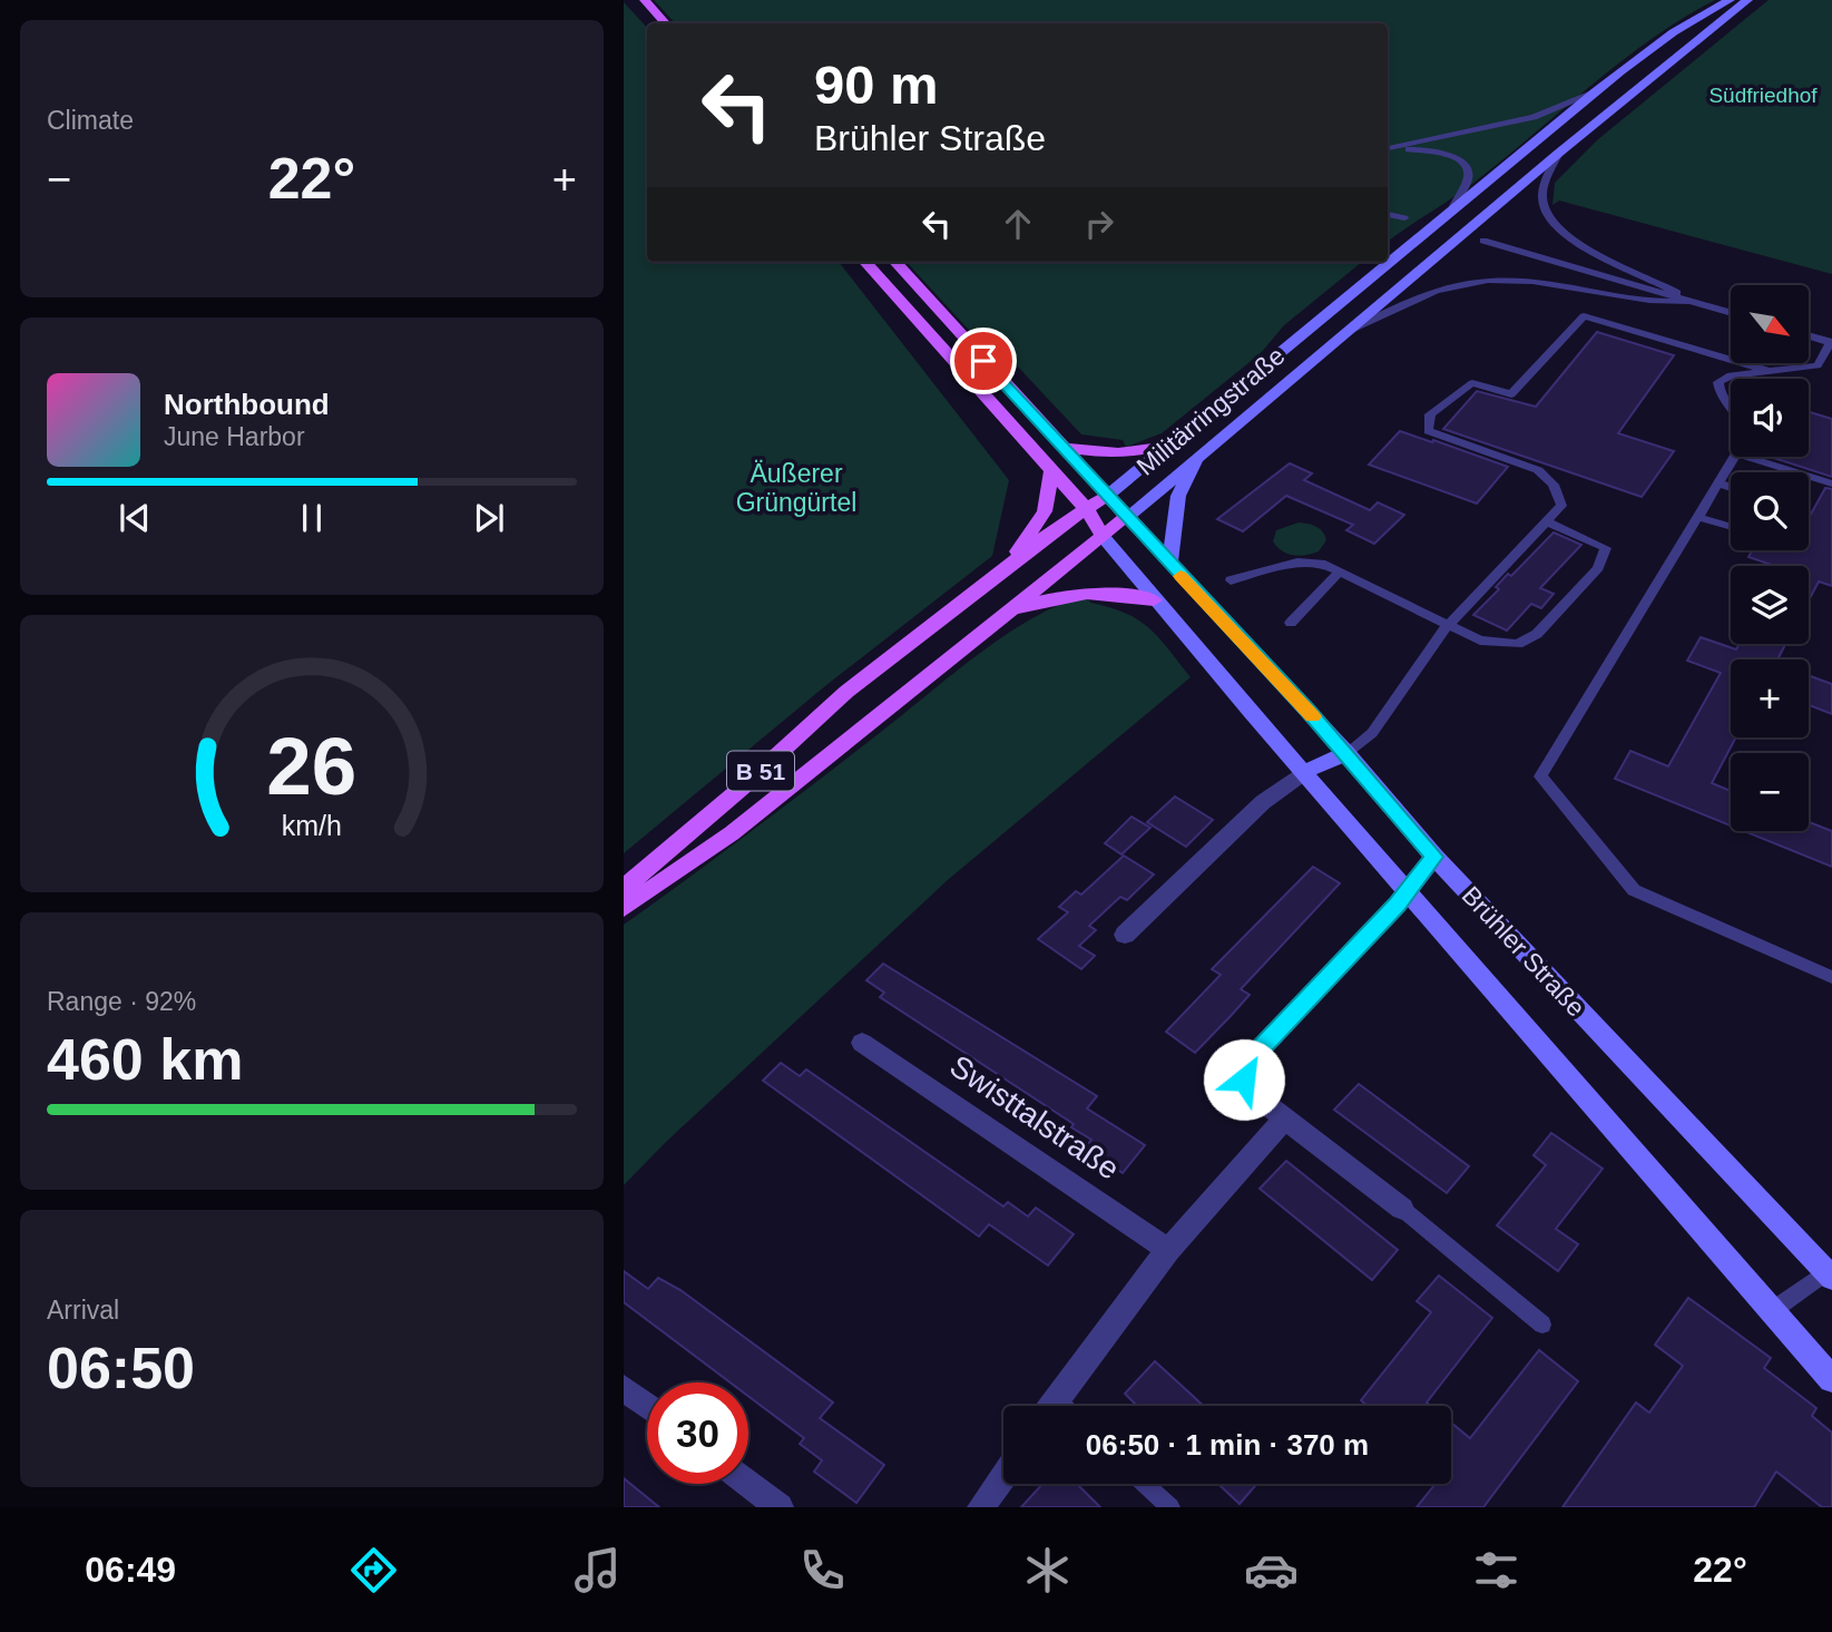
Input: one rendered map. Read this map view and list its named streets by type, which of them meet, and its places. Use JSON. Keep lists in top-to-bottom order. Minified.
{"streets":{"main road":["Militärringstraße","B 51","Brühler Straße"],"street":["Swisttalstraße"]},"crossings":[["Militärringstraße","B 51"],["Militärringstraße","Brühler Straße"],["B 51","Brühler Straße"]],"parks":["Südfriedhof","Äußerer Grüngürtel"],"north":"bottom right","page":{"tile":["Climate",["Range · 92%","460 km"],["Arrival","06:50"]],"turn":["90 m","Brühler Straße"],"heat":["−","22°","+"],"map_buttons":["+","−"],"song":["Northbound","June Harbor"],"limit":"30","trip":"06:50 · 1 min · 370 m","tabs":["06:49","22°"],"gauge":["26","km/h"]}}
